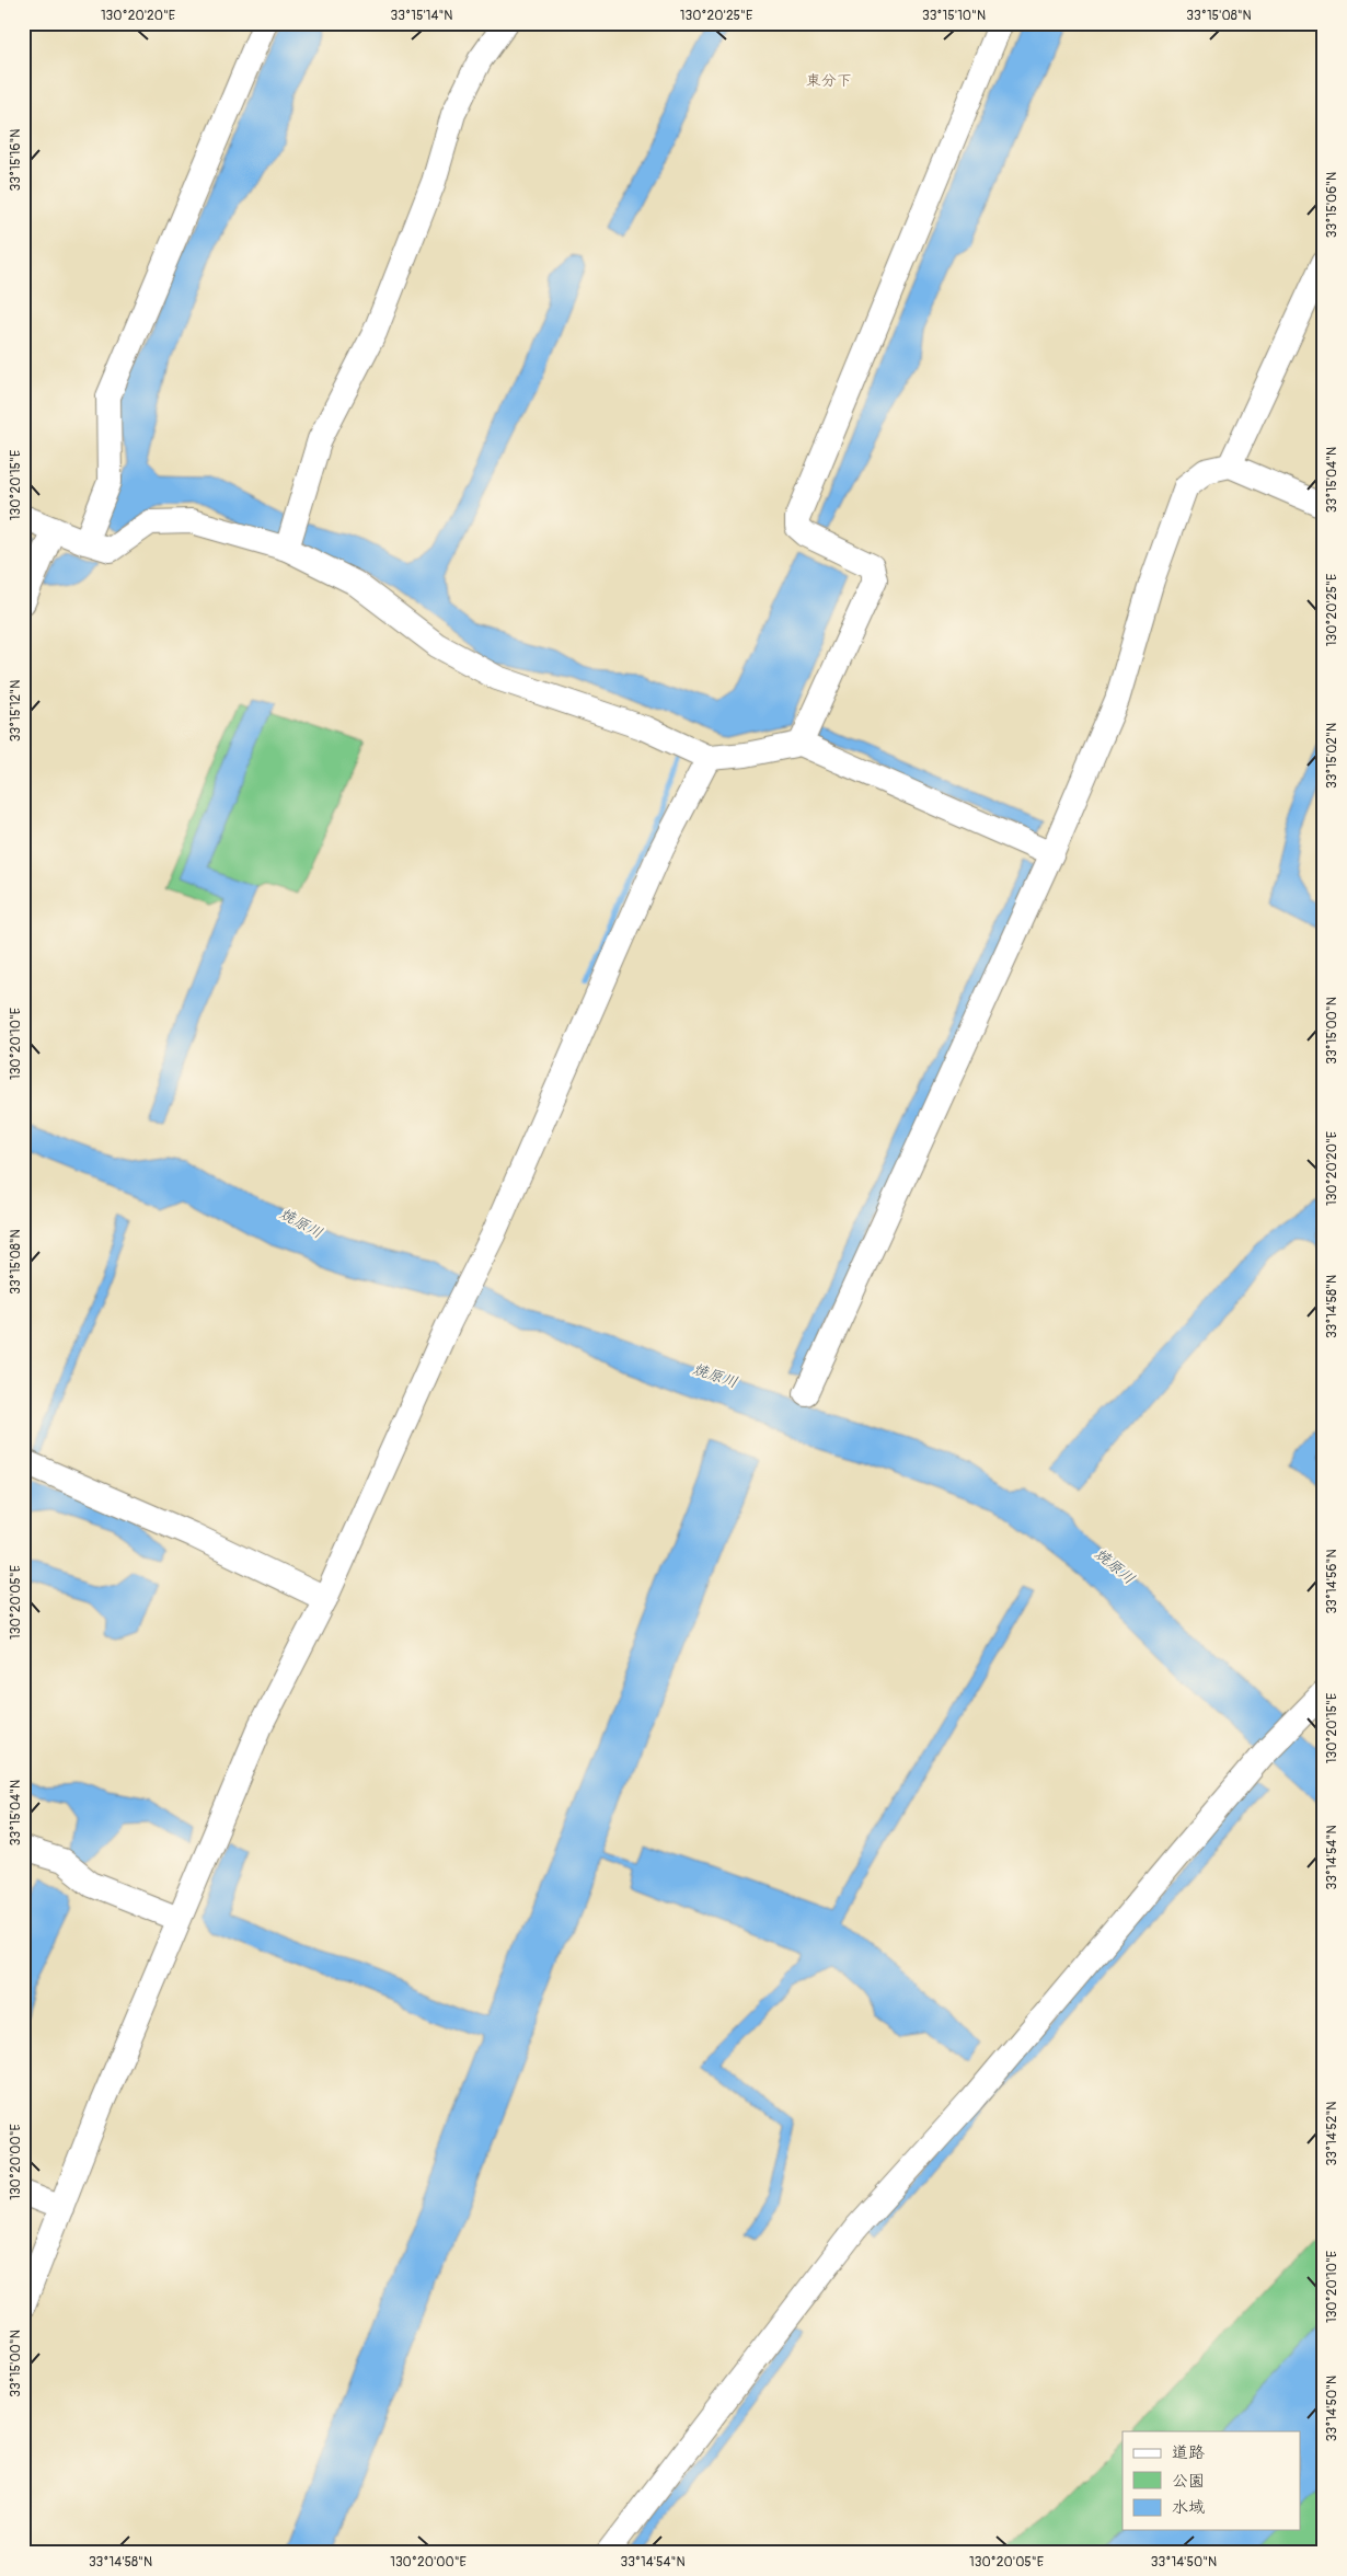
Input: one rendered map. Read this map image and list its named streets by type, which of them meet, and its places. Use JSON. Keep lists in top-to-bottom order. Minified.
{"districts":["東分下"],"water":["焼原川"],"legend":["道路","公園","水域"],"coordinates":["130°20'20\"E","33°15'14\"N","130°20'25\"E","33°15'10\"N","33°15'08\"N","33°15'16\"N","33°15'06\"N","33°15'04\"N","130°20'15\"E","33°15'12\"N","33°15'02\"N","33°15'00\"N","130°20'10\"E","33°14'58\"N","33°14'56\"N","130°20'05\"E","33°14'54\"N","33°14'52\"N","130°20'00\"E","33°14'50\"N"]}
